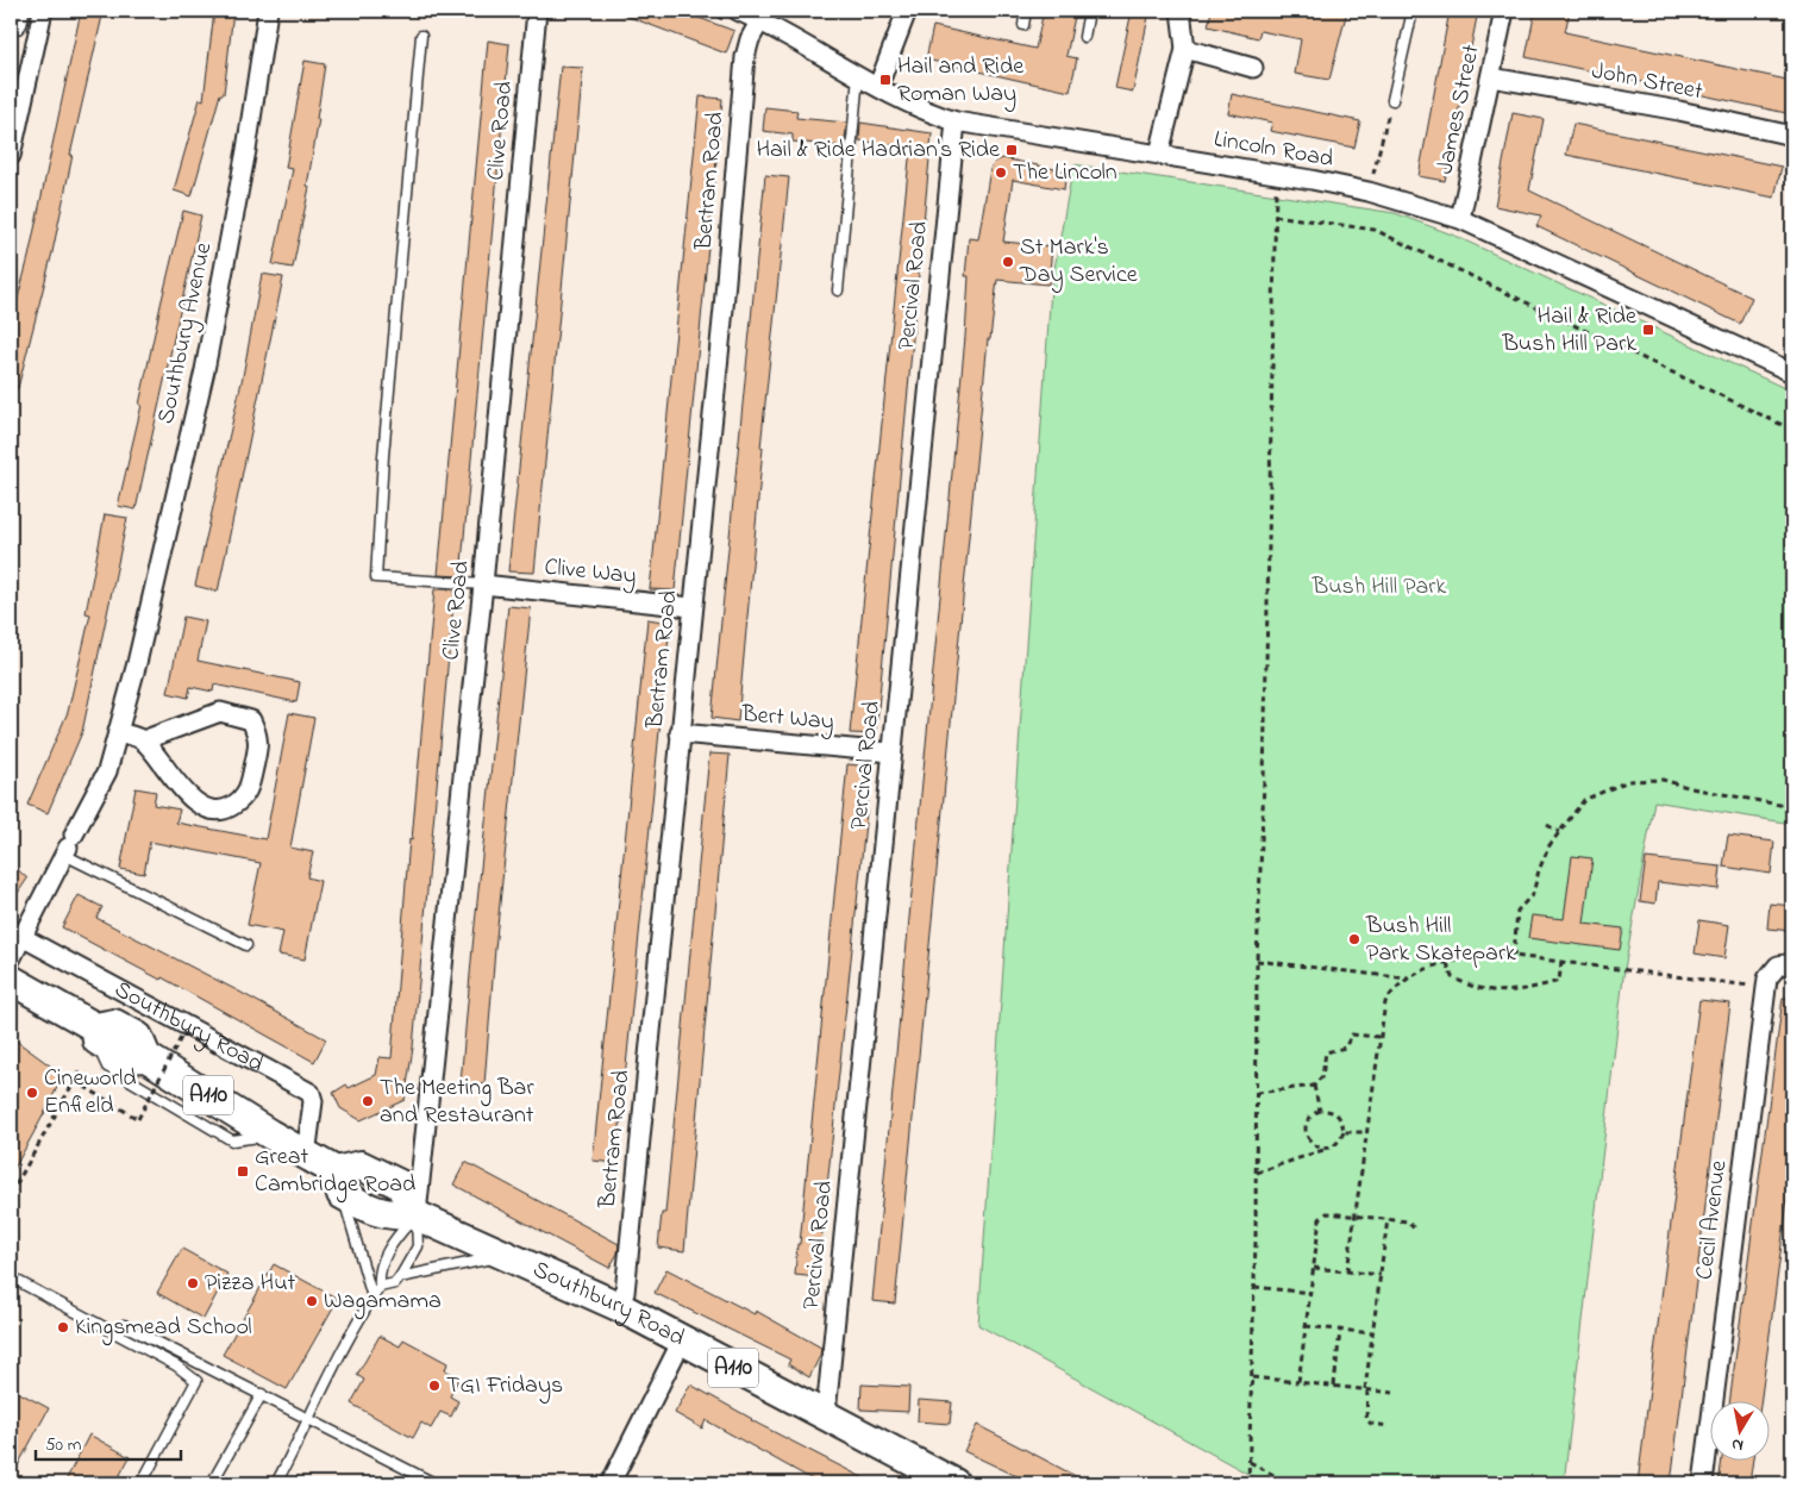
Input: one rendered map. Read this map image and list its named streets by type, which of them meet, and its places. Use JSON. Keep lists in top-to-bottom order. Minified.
{"streets":{"main road":["Southbury Road","A110"],"street":["John Street","James Street","Clive Road","Lincoln Road","Bertram Road","Percival Road","Southbury Avenue","Clive Way","Bert Way","Cecil Avenue"]},"crossings":[["John Street","James Street"],["James Street","Lincoln Road"],["Clive Road","Clive Way"],["Clive Road","Southbury Road"],["Lincoln Road","Bertram Road"],["Lincoln Road","Percival Road"],["Bertram Road","Clive Way"],["Bertram Road","Bert Way"],["Bertram Road","Southbury Road"],["Percival Road","Bert Way"],["Percival Road","Southbury Road"]],"parks":["Bush Hill Park"],"places":{"transit":["Hail and Ride Roman Way","Hail & Ride Hadrian's Ride","Hail & Ride Bush Hill Park","Great Cambridge Road"],"other":["The Lincoln","St Mark's Day Service","Bush Hill Park Skatepark","Cineworld Enfield","The Meeting Bar and Restaurant","Pizza Hut","Wagamama","Kingsmead School","TGI Fridays"]},"scale_bar":"50 m","north":"bottom"}
